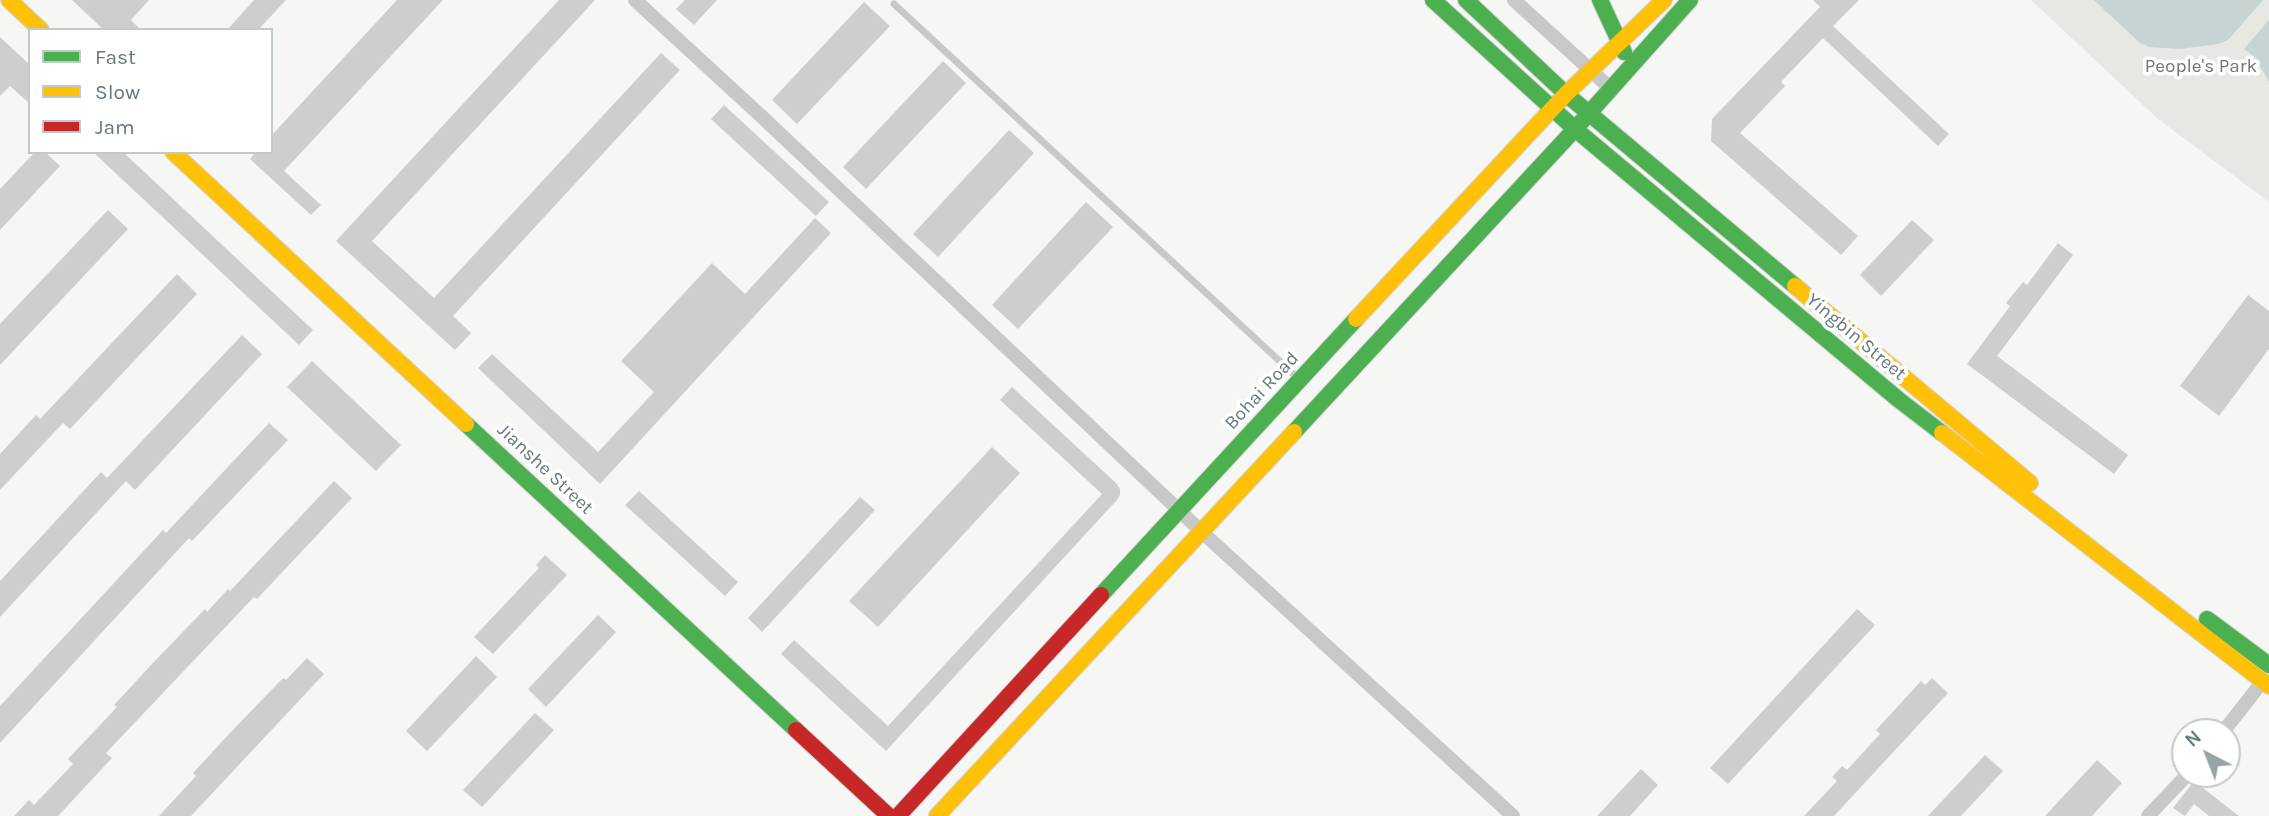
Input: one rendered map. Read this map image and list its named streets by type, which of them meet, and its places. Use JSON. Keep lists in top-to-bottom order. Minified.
{"streets":{"main road":["Yingbin Street","Bohai Road","Jianshe Street"]},"crossings":[["Yingbin Street","Bohai Road"]],"parks":["People's Park"],"legend":["Fast","Slow","Jam"],"north":"top left"}
